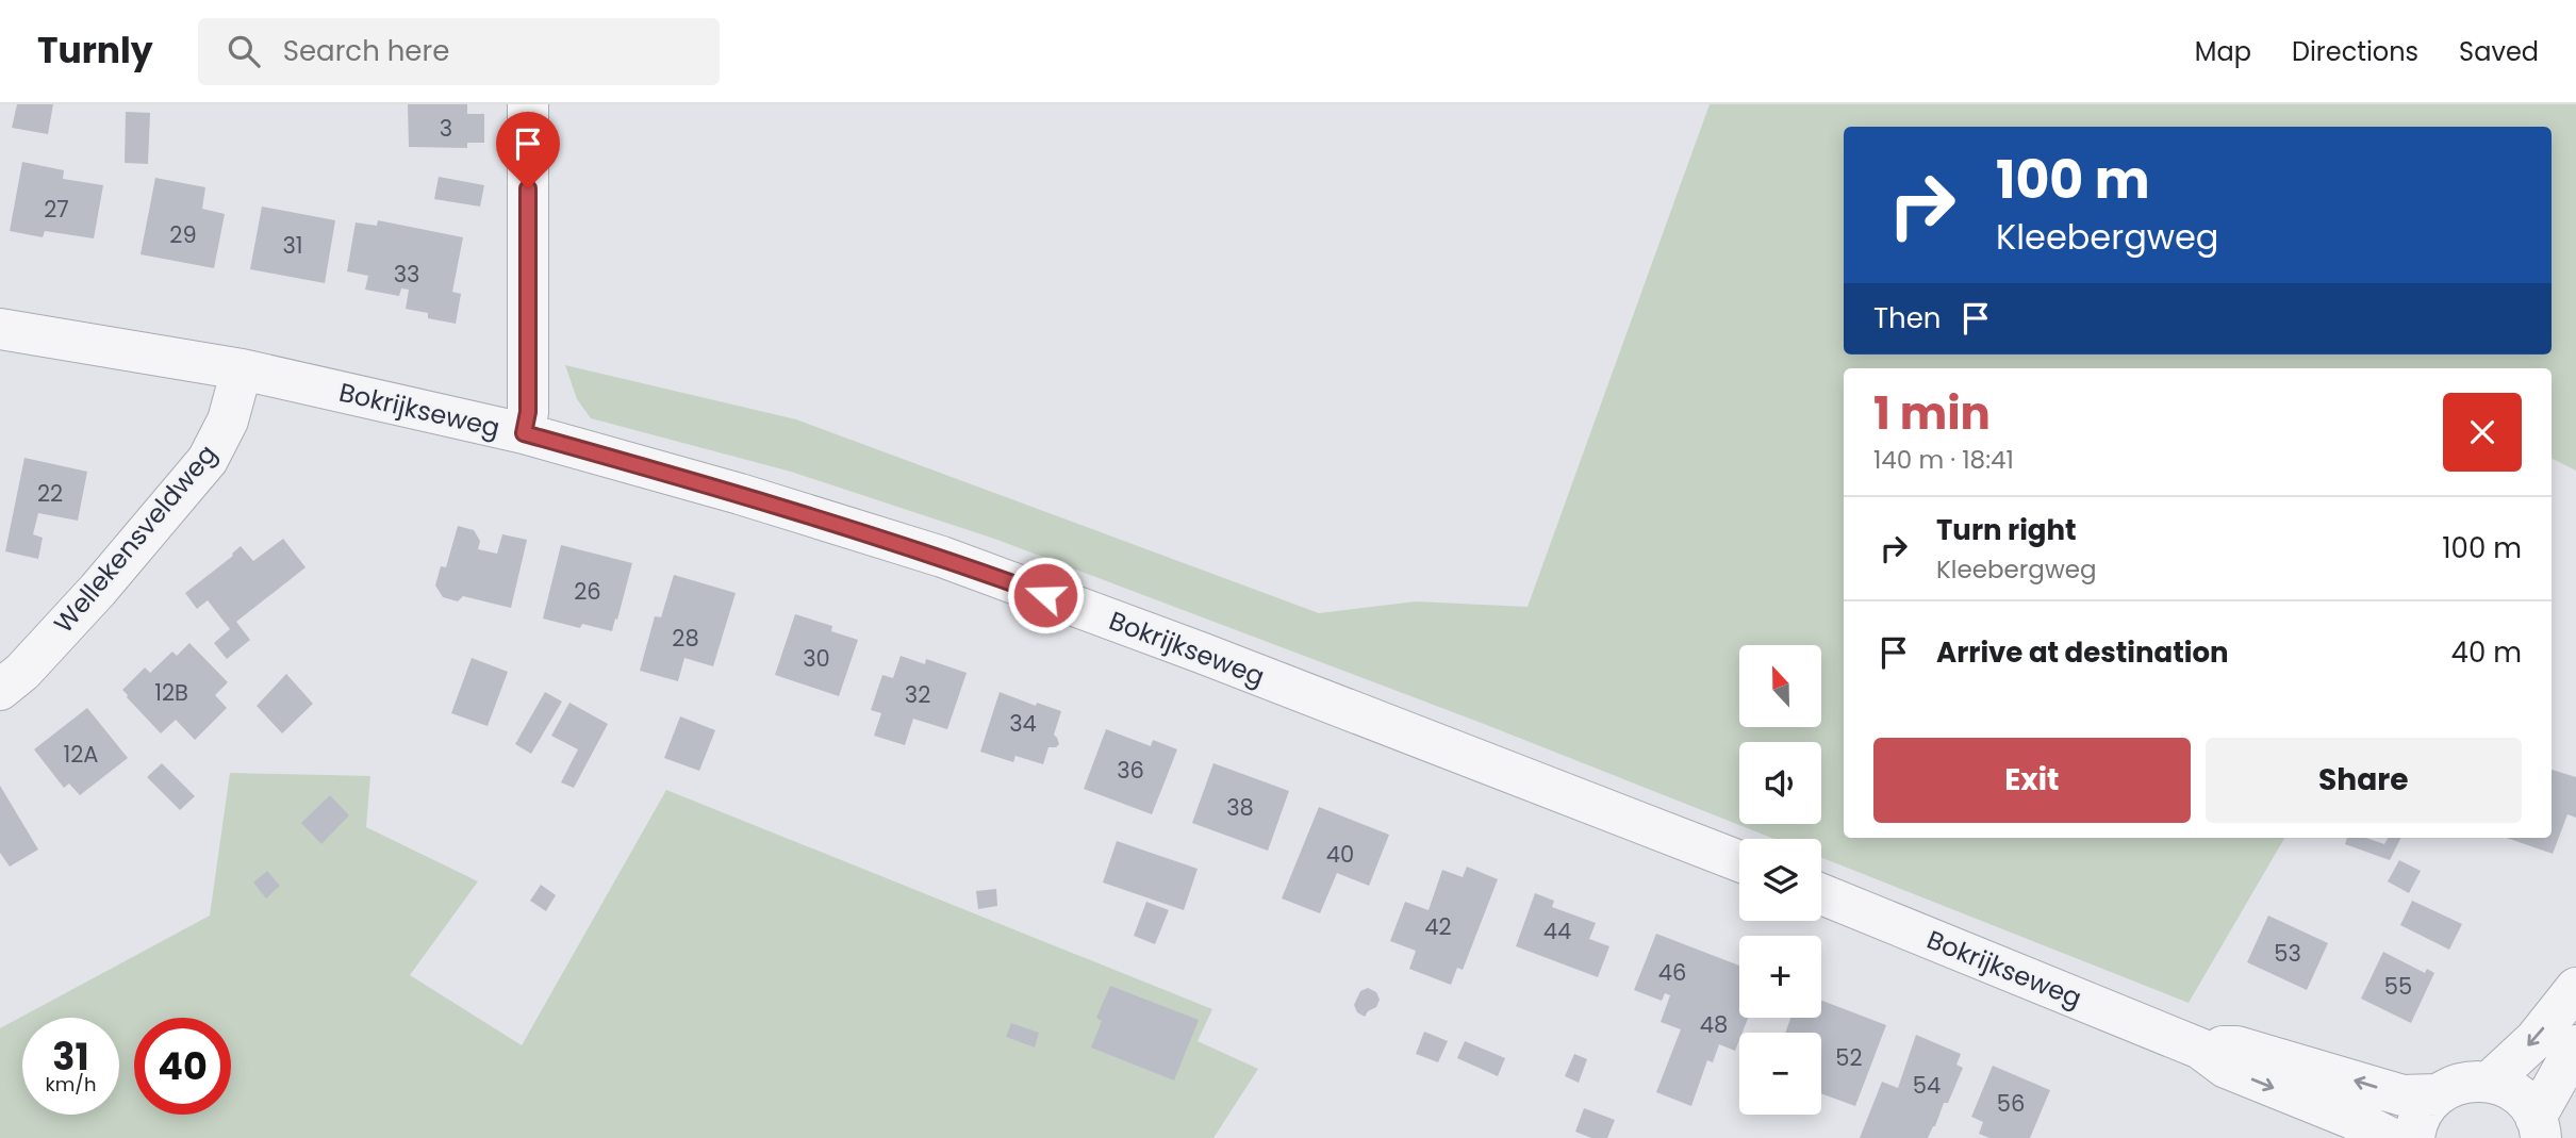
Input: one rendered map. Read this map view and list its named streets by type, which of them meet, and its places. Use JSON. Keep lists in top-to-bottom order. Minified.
{"streets":{"street":["Bokrijkseweg","Wellekensveldweg"]},"crossings":[["Bokrijkseweg","Wellekensveldweg"]],"house_numbers":["3","27","29","31","33","22","26","28","30","12B","32","34","12A","36","38","40","42","44","53","46","55","48","52","54","56"],"north":"top","page":{"header":"Turnly","search":"Search here","nav":["Map","Directions","Saved"],"turn":["100 m","Kleebergweg"],"then":"Then","heading":["1 min","140 m · 18:41"],"list":[{"name":"Turn right","note":"Kleebergweg","value":"100 m"},{"name":"Arrive at destination","value":"40 m"}],"map_buttons":["+","−"],"buttons":["Exit","Share"],"speed":"31 km/h","limit":"40"}}
